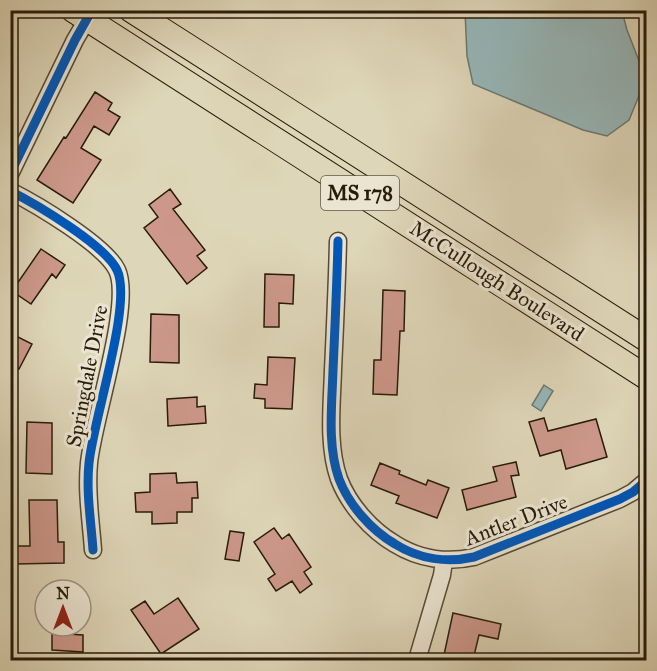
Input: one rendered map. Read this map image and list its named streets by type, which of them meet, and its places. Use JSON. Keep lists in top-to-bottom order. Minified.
{"streets":{"highway":["MS 178","McCullough Boulevard"],"street":["Springdale Drive","Antler Drive"]},"north":"top"}
